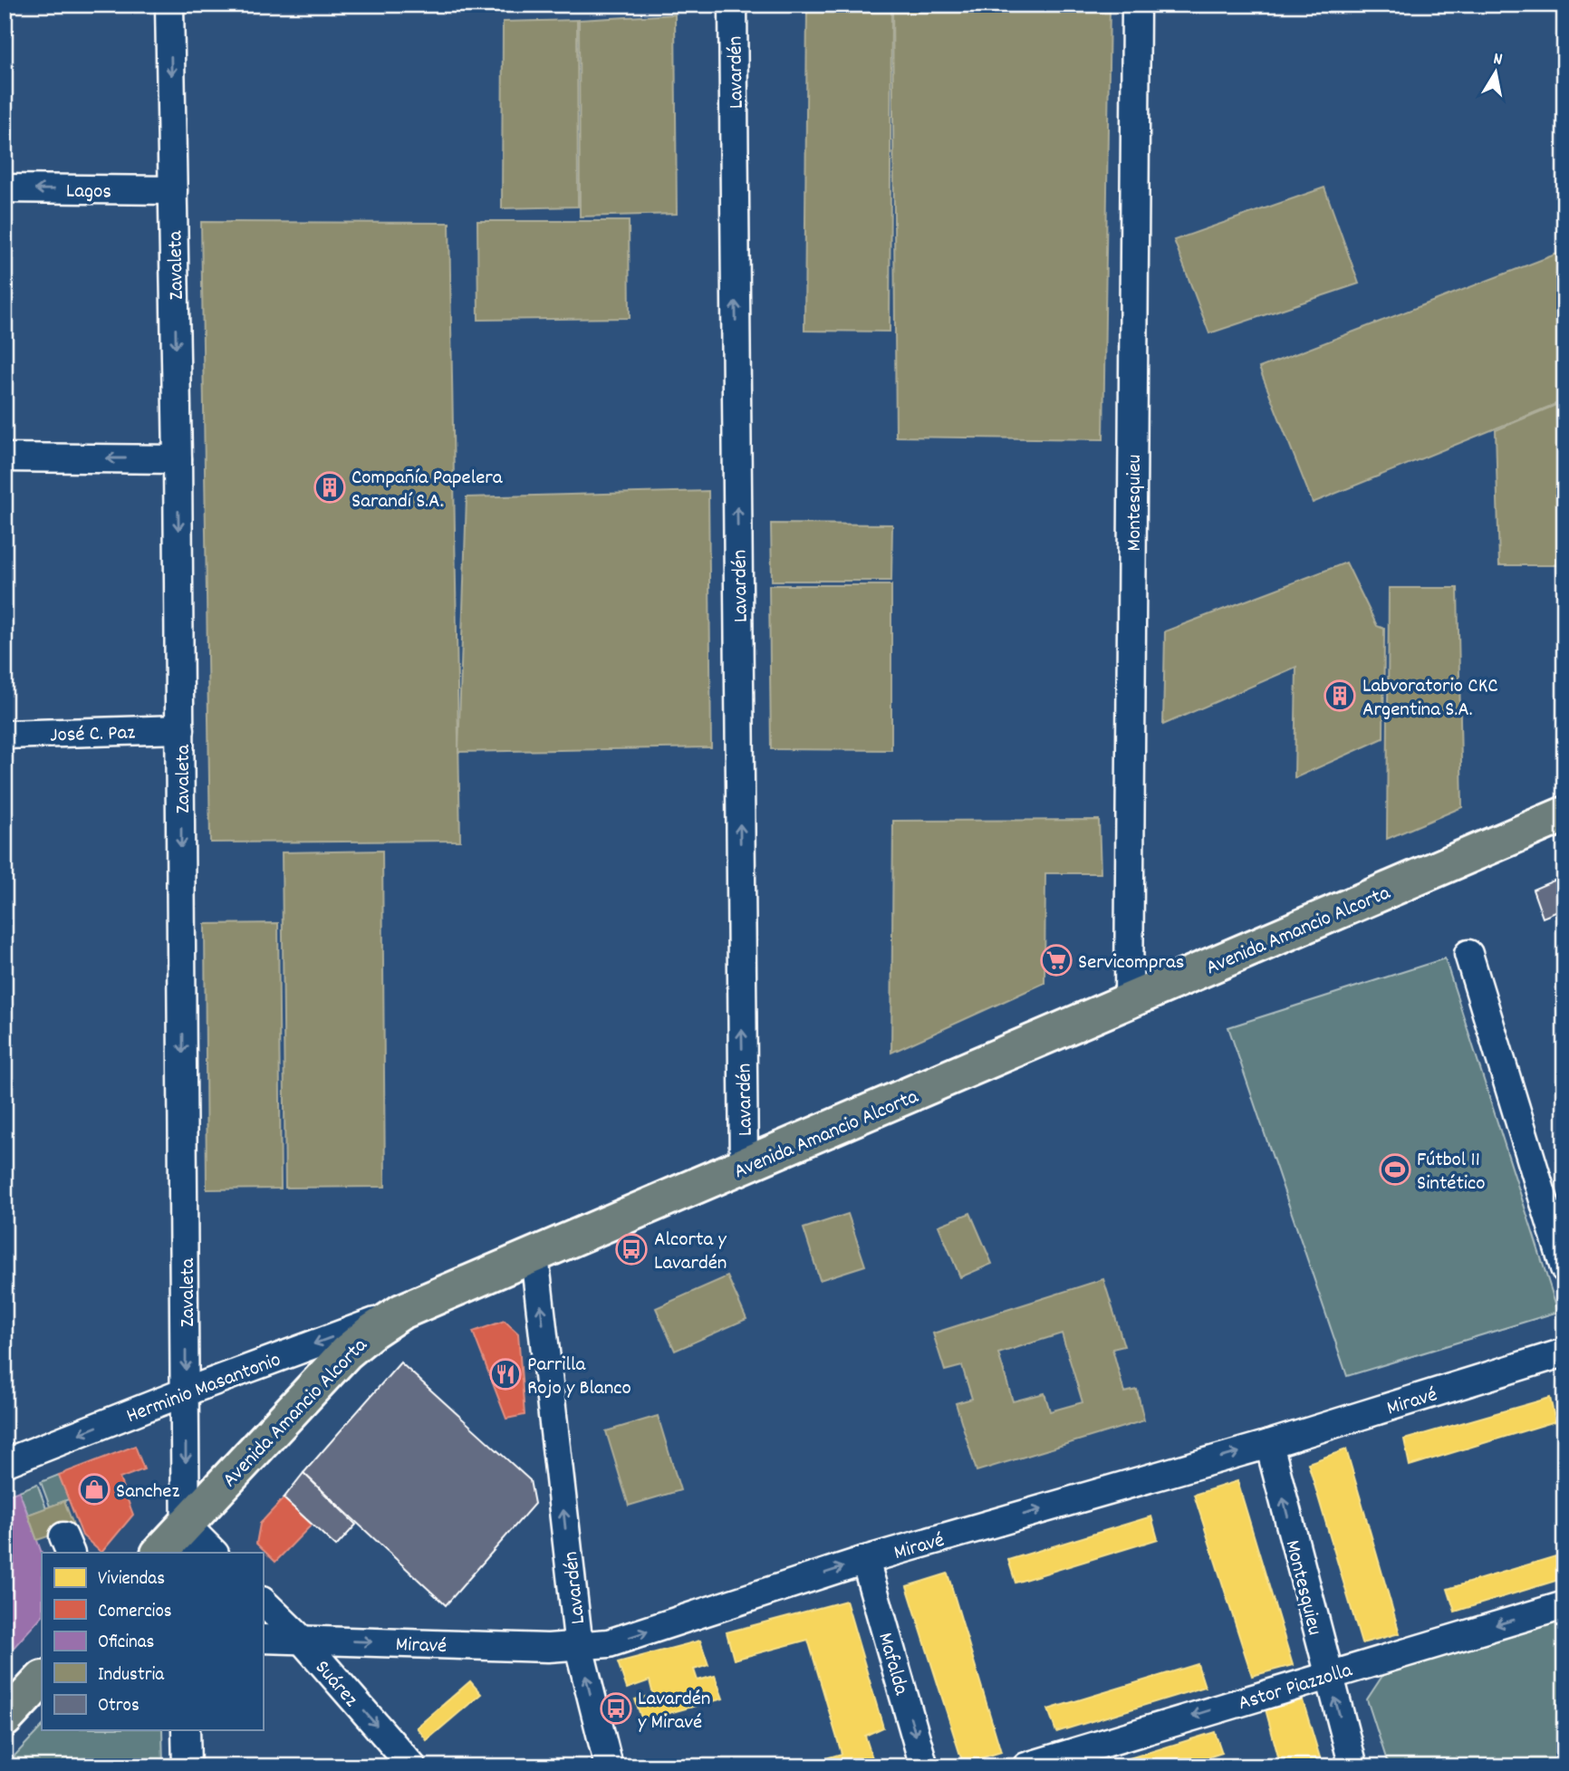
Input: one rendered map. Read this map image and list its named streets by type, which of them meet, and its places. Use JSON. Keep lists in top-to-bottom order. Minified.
{"streets":{"main road":["Avenida Amancio Alcorta"],"street":["Lavardén","Lagos","Zavaleta","Montesquieu","José C. Paz","Herminio Masantonio","Miravé","Mafalda","Suárez","Astor Piazzolla"]},"crossings":[["Lavardén","Avenida Amancio Alcorta"],["Lavardén","Miravé"],["Lagos","Zavaleta"],["Zavaleta","José C. Paz"],["Zavaleta","Avenida Amancio Alcorta"],["Zavaleta","Herminio Masantonio"],["Montesquieu","Avenida Amancio Alcorta"],["Montesquieu","Miravé"],["Montesquieu","Astor Piazzolla"],["Avenida Amancio Alcorta","Herminio Masantonio"],["Miravé","Mafalda"],["Miravé","Suárez"]],"one_way":["Lavardén","Lagos","Zavaleta","Herminio Masantonio","Miravé","Mafalda","Suárez","Astor Piazzolla"],"places":{"building":["Compañía Papelera Sarandí S.A.","Labvoratorio CKC Argentina S.A."],"supermarket":["Servicompras"],"sports":["Fútbol 11 Sintético"],"bus stop":["Alcorta y Lavardén","Lavardén y Miravé"],"restaurant":["Parrilla Rojo y Blanco"],"shop":["Sanchez"]},"legend":["Viviendas","Comercios","Oficinas","Industria","Otros"],"north":"top"}
